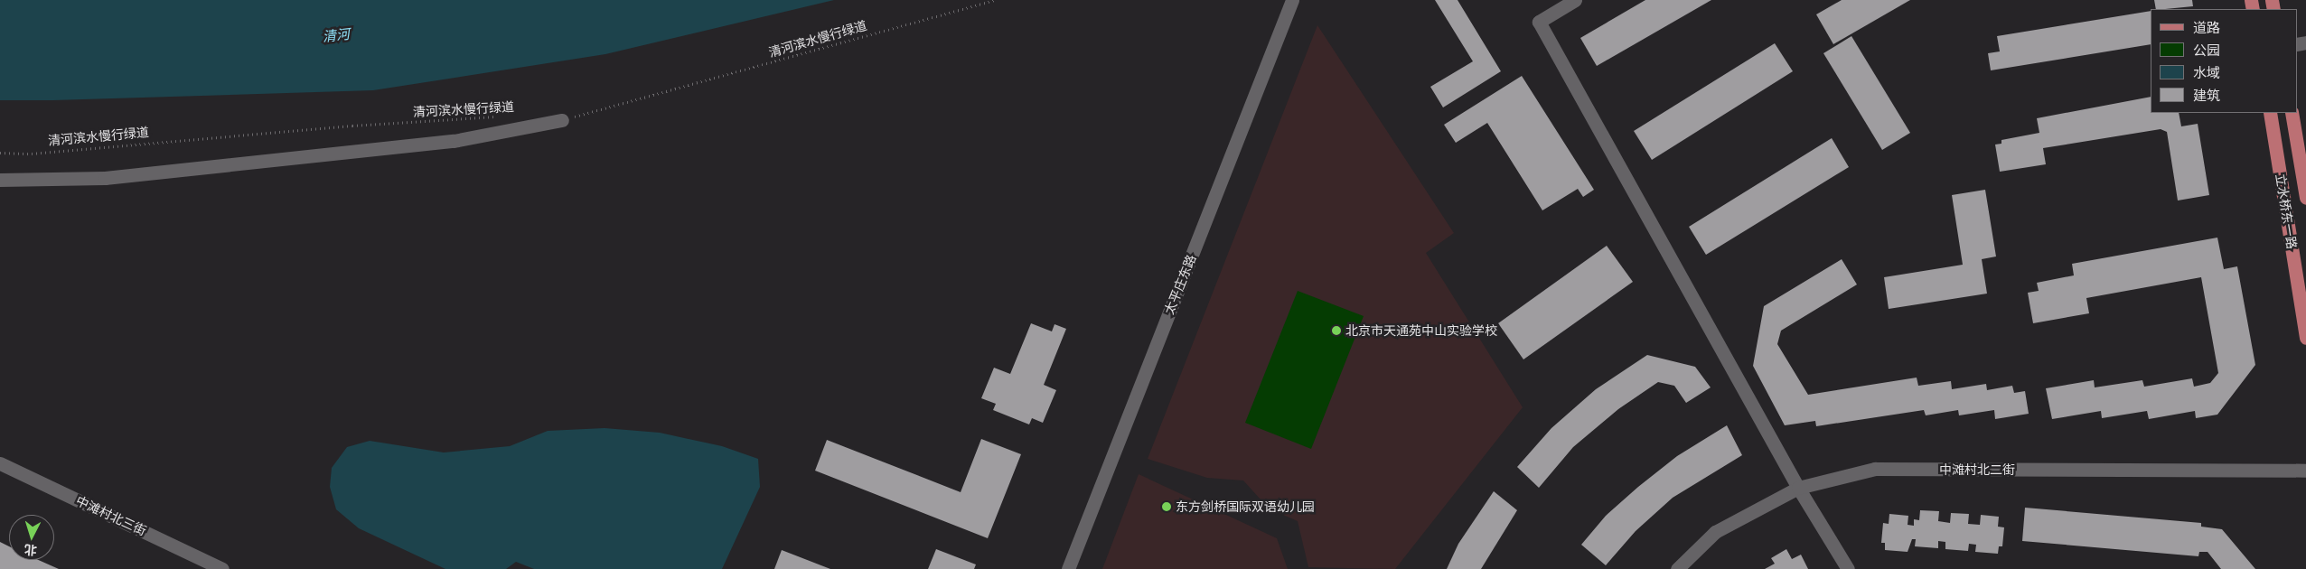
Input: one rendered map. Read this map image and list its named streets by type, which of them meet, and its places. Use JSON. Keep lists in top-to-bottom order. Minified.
{"streets":{"main road":["立水桥东一路"],"street":["太平庄东路","中滩村北二街","中滩村北三街"],"path":["清河滨水慢行绿道"]},"water":["清河"],"places":["北京市天通苑中山实验学校","东方剑桥国际双语幼儿园"],"legend":["道路","公园","水域","建筑"],"north":"bottom"}
